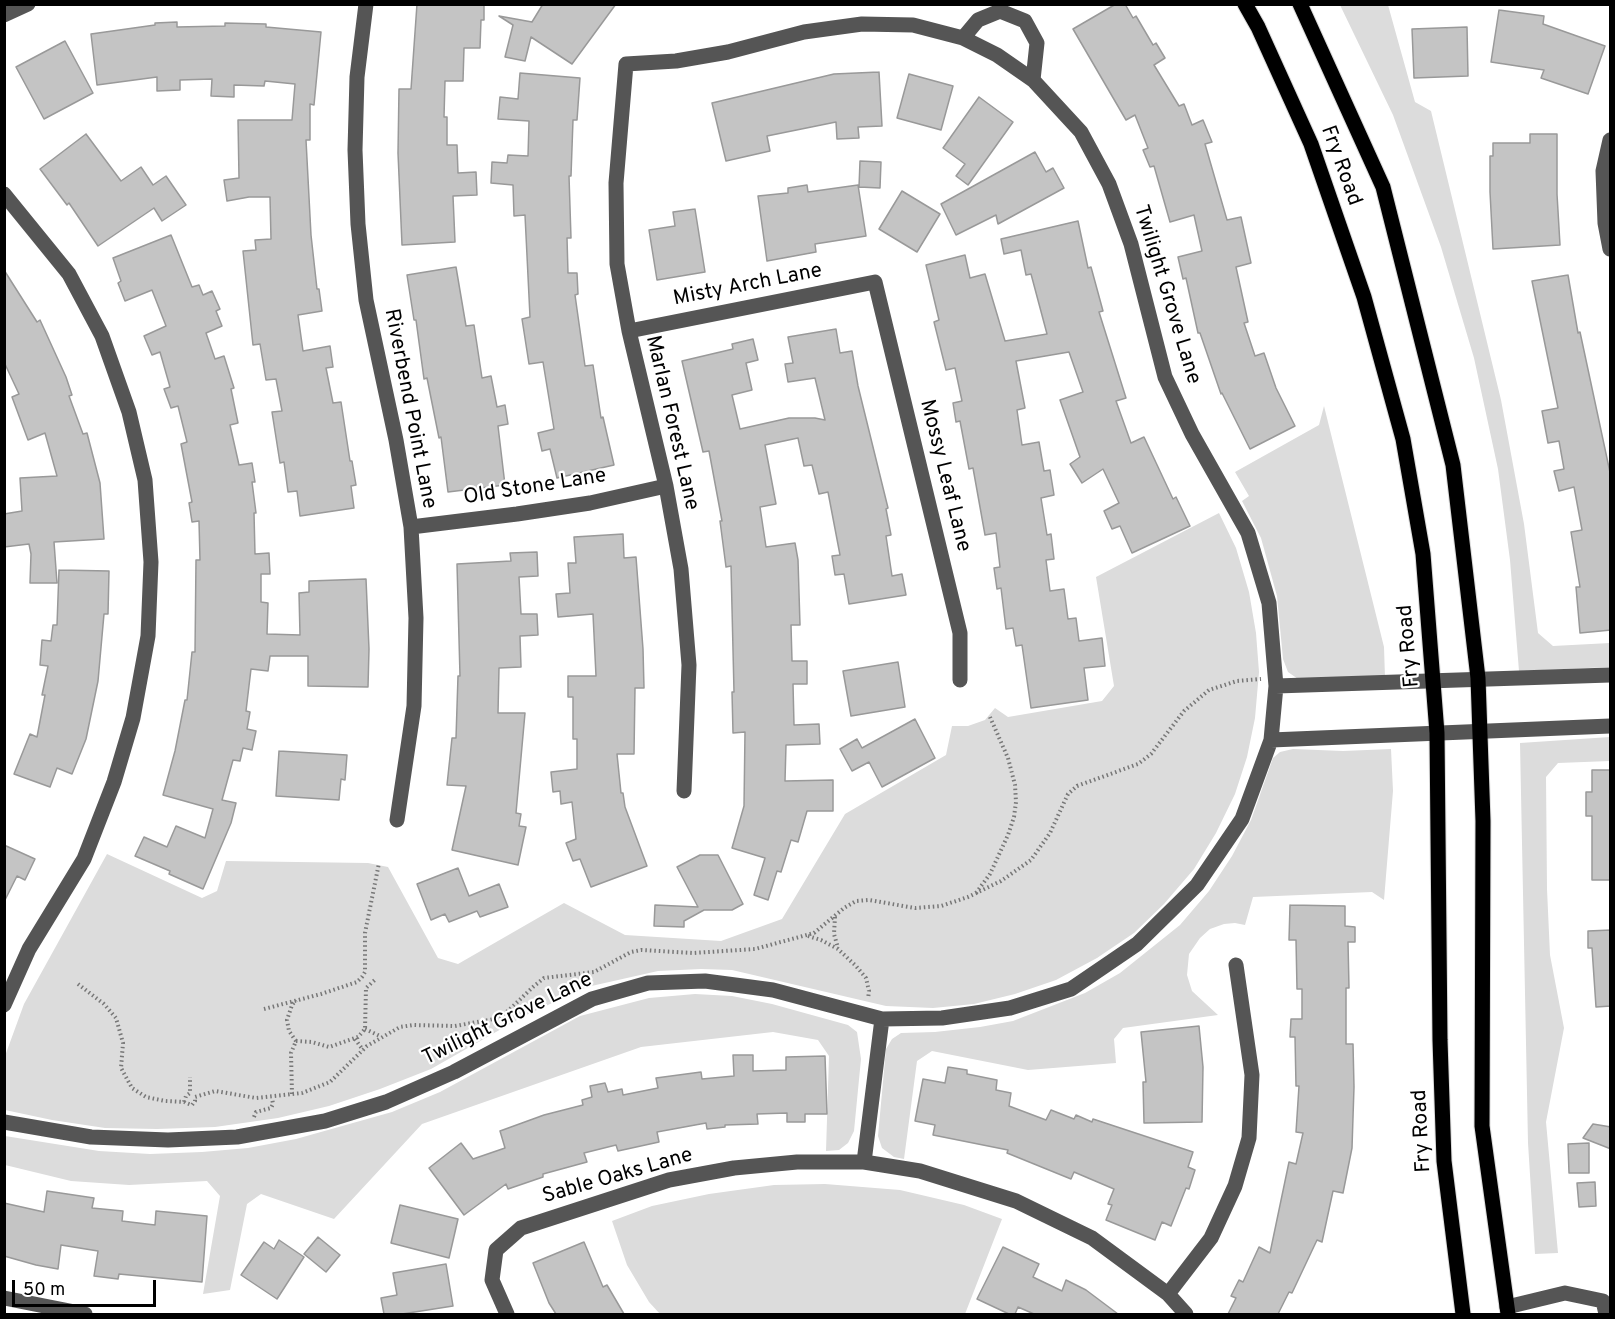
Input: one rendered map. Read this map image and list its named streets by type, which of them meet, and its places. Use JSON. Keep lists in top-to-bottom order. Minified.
{"streets":{"main road":["Fry Road"],"street":["Misty Arch Lane","Twilight Grove Lane","Riverbend Point Lane","Marlan Forest Lane","Mossy Leaf Lane","Old Stone Lane","Sable Oaks Lane"]},"crossings":[["Misty Arch Lane","Marlan Forest Lane"],["Misty Arch Lane","Mossy Leaf Lane"],["Twilight Grove Lane","Marlan Forest Lane"],["Riverbend Point Lane","Old Stone Lane"],["Marlan Forest Lane","Old Stone Lane"]],"scale_bar":"50 m"}
